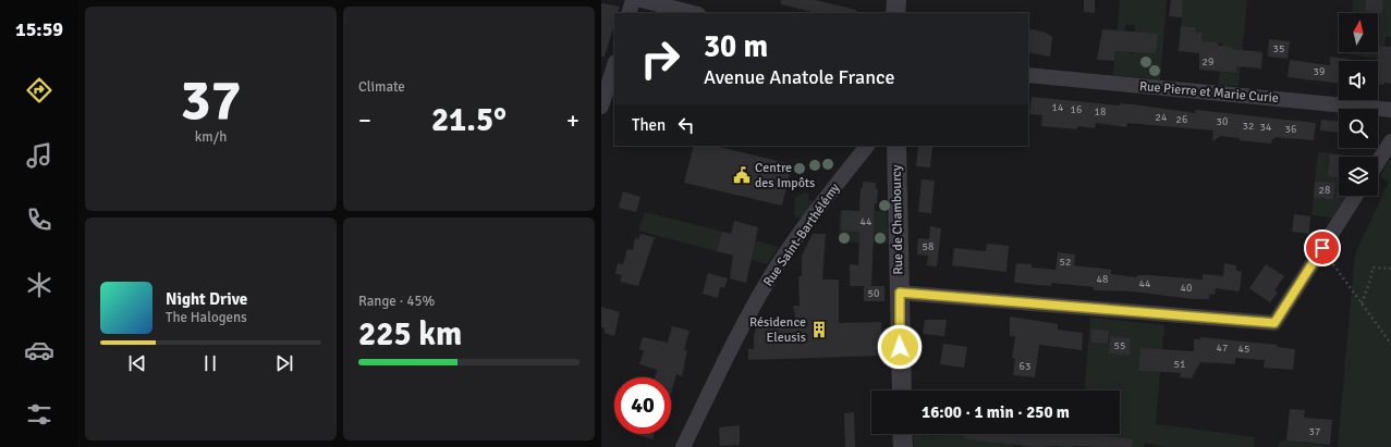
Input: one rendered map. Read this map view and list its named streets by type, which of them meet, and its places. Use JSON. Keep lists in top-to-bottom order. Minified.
{"streets":{"street":["Rue Pierre et Marie Curie","Rue de Chambourcy","Rue Saint-Barthélémy"]},"places":{"public building":["Centre des Impôts"],"building":["Résidence Eleusis"]},"house_numbers":["35","29","39","14","16","18","24","26","30","32","34","36","28","44","58","52","48","44","40","50","55","47","45","51","63","37"],"north":"top","page":{"tabs":"15:59","tile":[["37","km/h"],"Climate",["Range · 45%","225 km"]],"turn":["30 m","Avenue Anatole France"],"heat":["−","21.5°","+"],"then":"Then","song":["Night Drive","The Halogens"],"limit":"40","trip":"16:00 · 1 min · 250 m"}}
